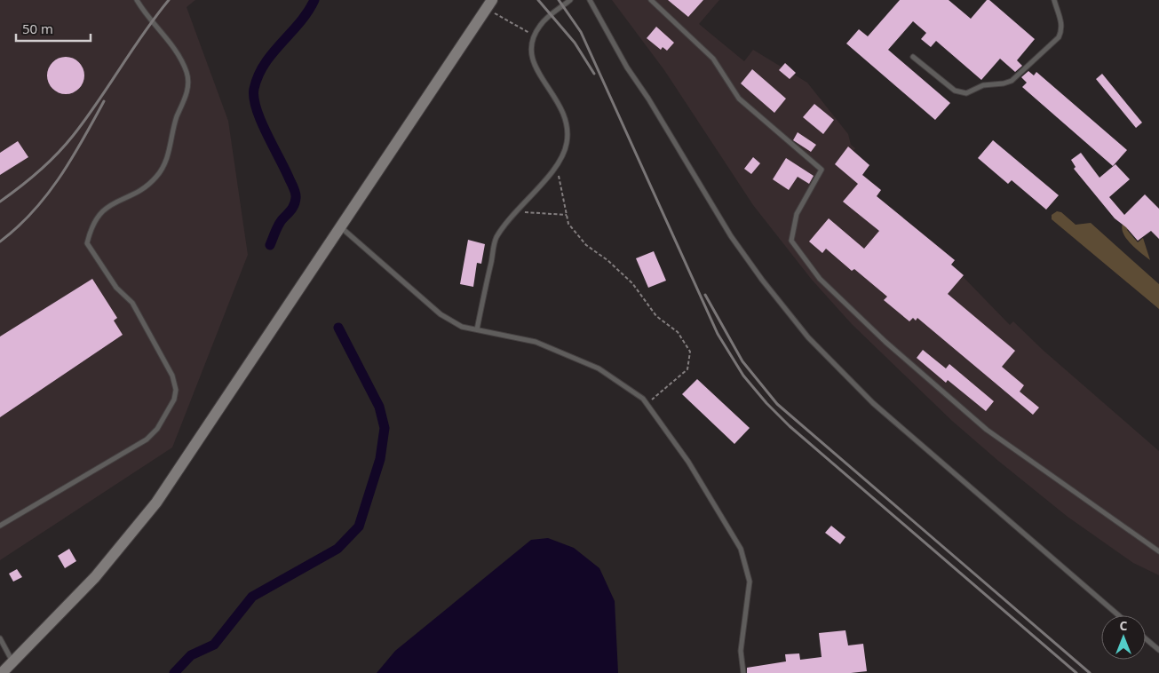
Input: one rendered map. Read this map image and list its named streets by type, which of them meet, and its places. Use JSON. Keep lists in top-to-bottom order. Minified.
{"scale_bar":"50 m","north":"top"}
